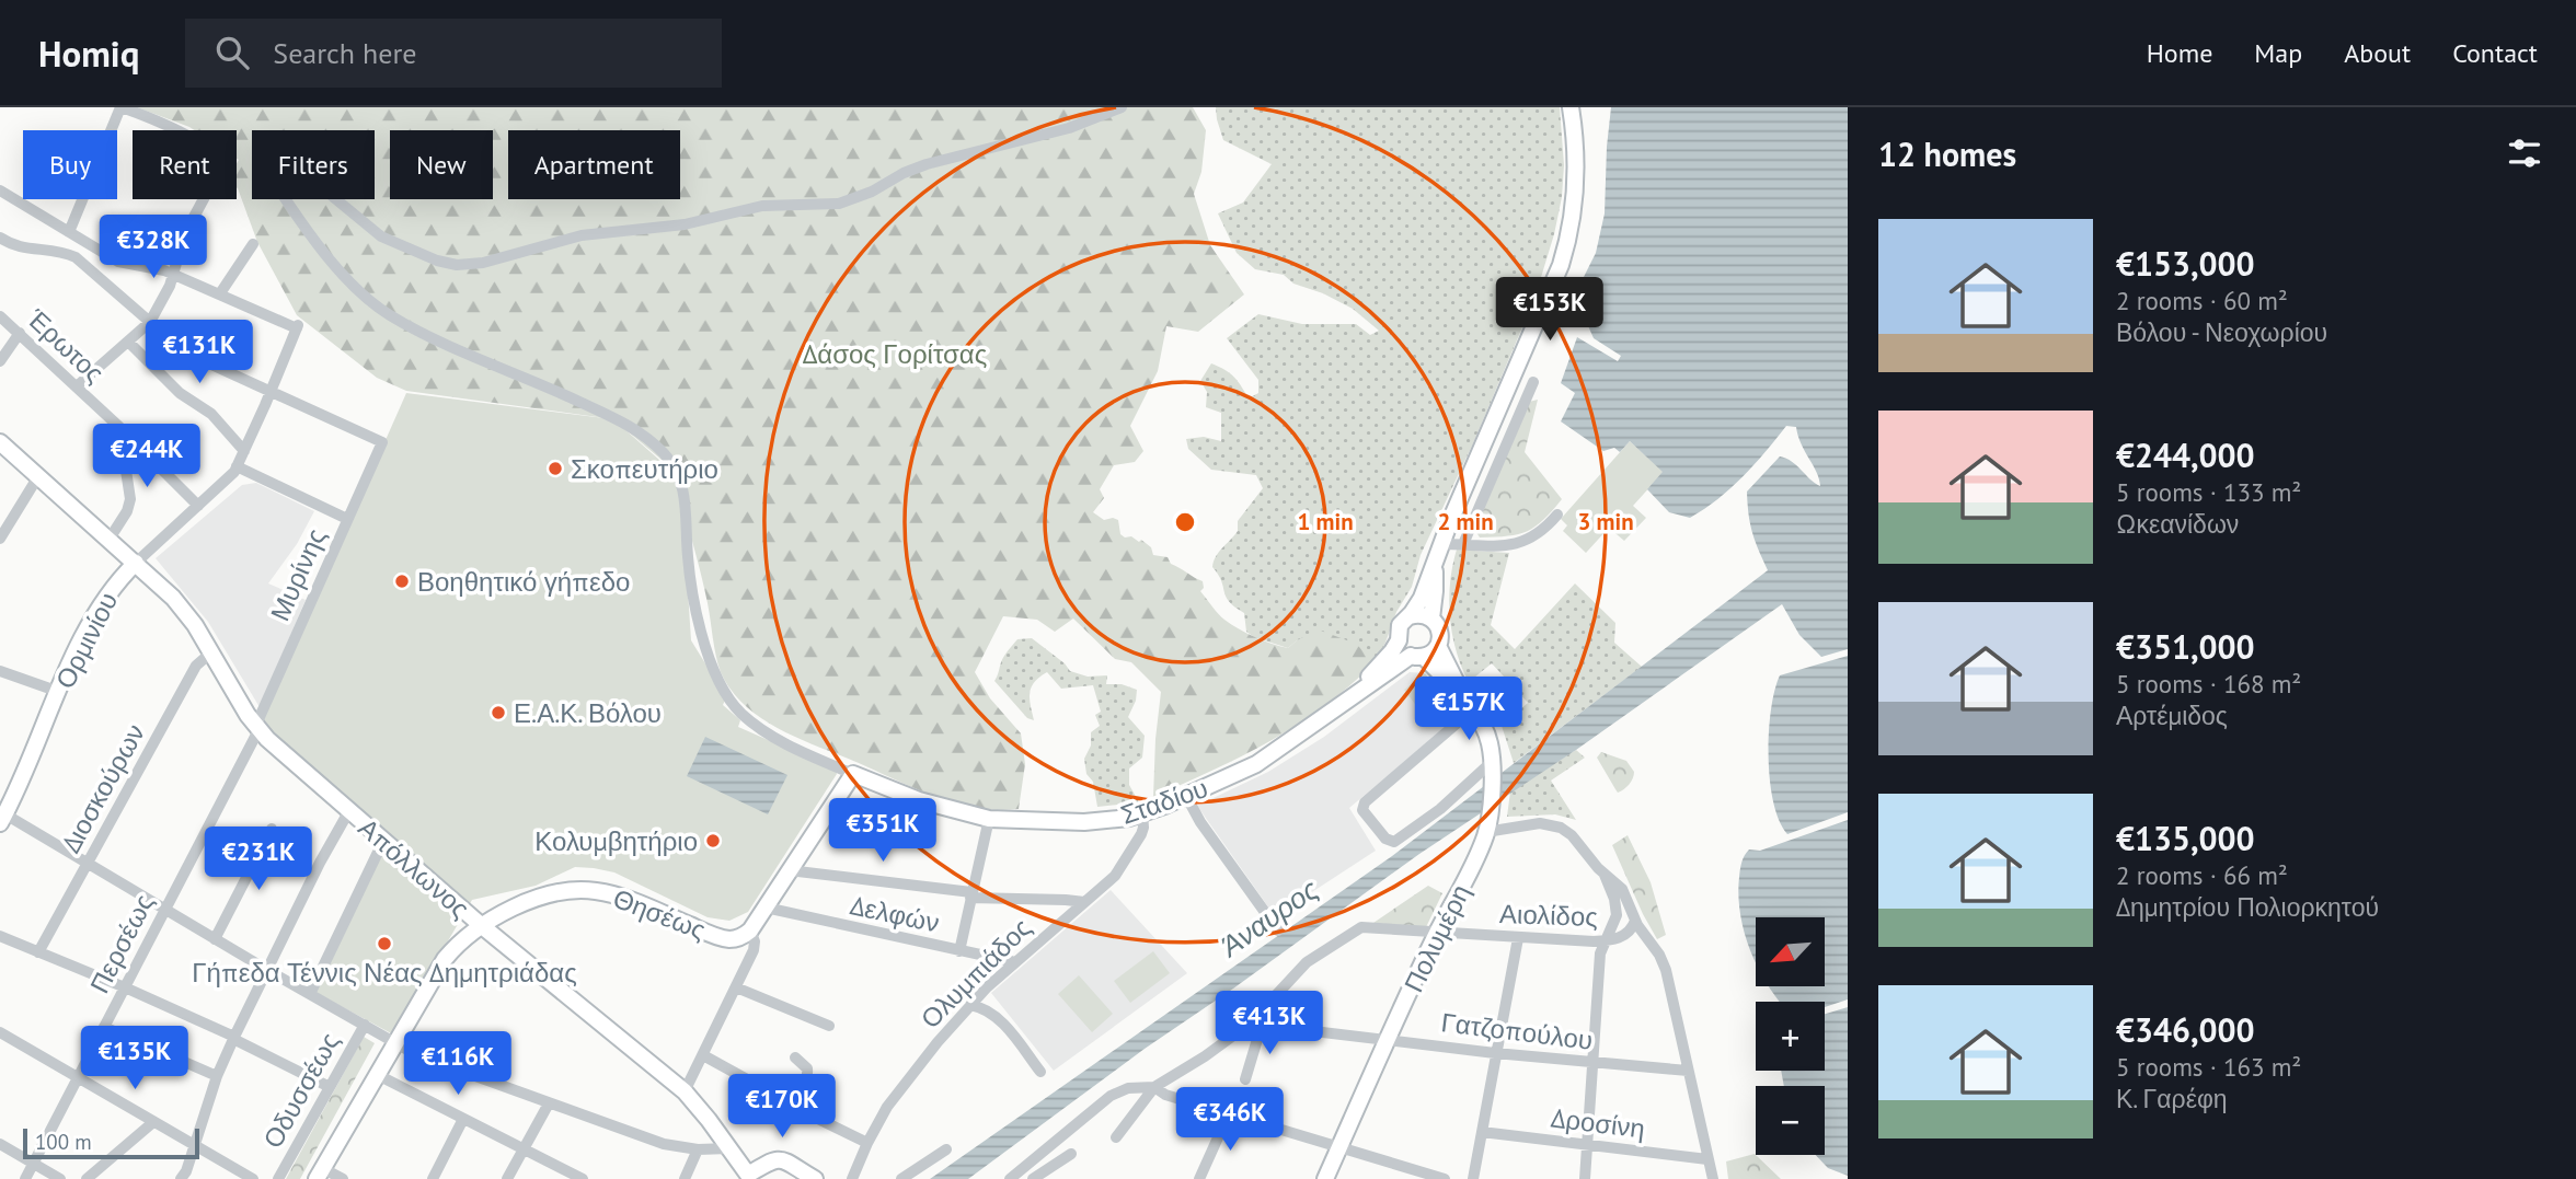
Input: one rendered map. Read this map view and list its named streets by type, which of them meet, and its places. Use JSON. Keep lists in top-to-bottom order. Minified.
{"streets":{"main road":["Ορμινίου","Σταδίου","Απόλλωνος","Θησέως","Πολυμέρη"],"street":["Έρωτος","Μυρίνης","Διοσκούρων","Δελφών","Αιολίδος","Περσέως","Ολυμπιάδος","Γατζοπούλου","Οδυσσέως","Δροσίνη"]},"crossings":[["Έρωτος","Ορμινίου"],["Μυρίνης","Ορμινίου"],["Μυρίνης","Απόλλωνος"],["Μυρίνης","Περσέως"],["Ορμινίου","Απόλλωνος"],["Διοσκούρων","Απόλλωνος"],["Σταδίου","Ολυμπιάδος"],["Απόλλωνος","Θησέως"],["Απόλλωνος","Περσέως"],["Δελφών","Ολυμπιάδος"],["Αιολίδος","Πολυμέρη"],["Αιολίδος","Γατζοπούλου"],["Πολυμέρη","Γατζοπούλου"]],"water":["Άναυρος"],"parks":["Δάσος Γορίτσας"],"places":["Σκοπευτήριο","Βοηθητικό γήπεδο","Ε.Α.Κ. Βόλου","Κολυμβητήριο","Γήπεδα Τέννις Νέας Δημητριάδας"],"scale_bar":"100 m","north":"bottom left","page":{"header":"Homiq","search":"Search here","nav":["Home","Map","About","Contact"],"heading":"12 homes","chip":["Buy","Rent","Filters","New","Apartment"],"list":[{"name":"€153,000","note":"2 rooms · 60 m² · Βόλου - Νεοχωρίου"},{"name":"€244,000","note":"5 rooms · 133 m² · Ωκεανίδων"},{"name":"€351,000","note":"5 rooms · 168 m² · Αρτέμιδος"},{"name":"€135,000","note":"2 rooms · 66 m² · Δημητρίου Πολιορκητού"},{"name":"€346,000","note":"5 rooms · 163 m² · Κ. Γαρέφη"}],"price":["€328K","€153K","€131K","€244K","€157K","€351K","€231K","€413K","€135K","€116K","€170K","€346K"],"map_buttons":["+","−"],"scale":"100 m"},"rings":["1 min","2 min","3 min"]}
